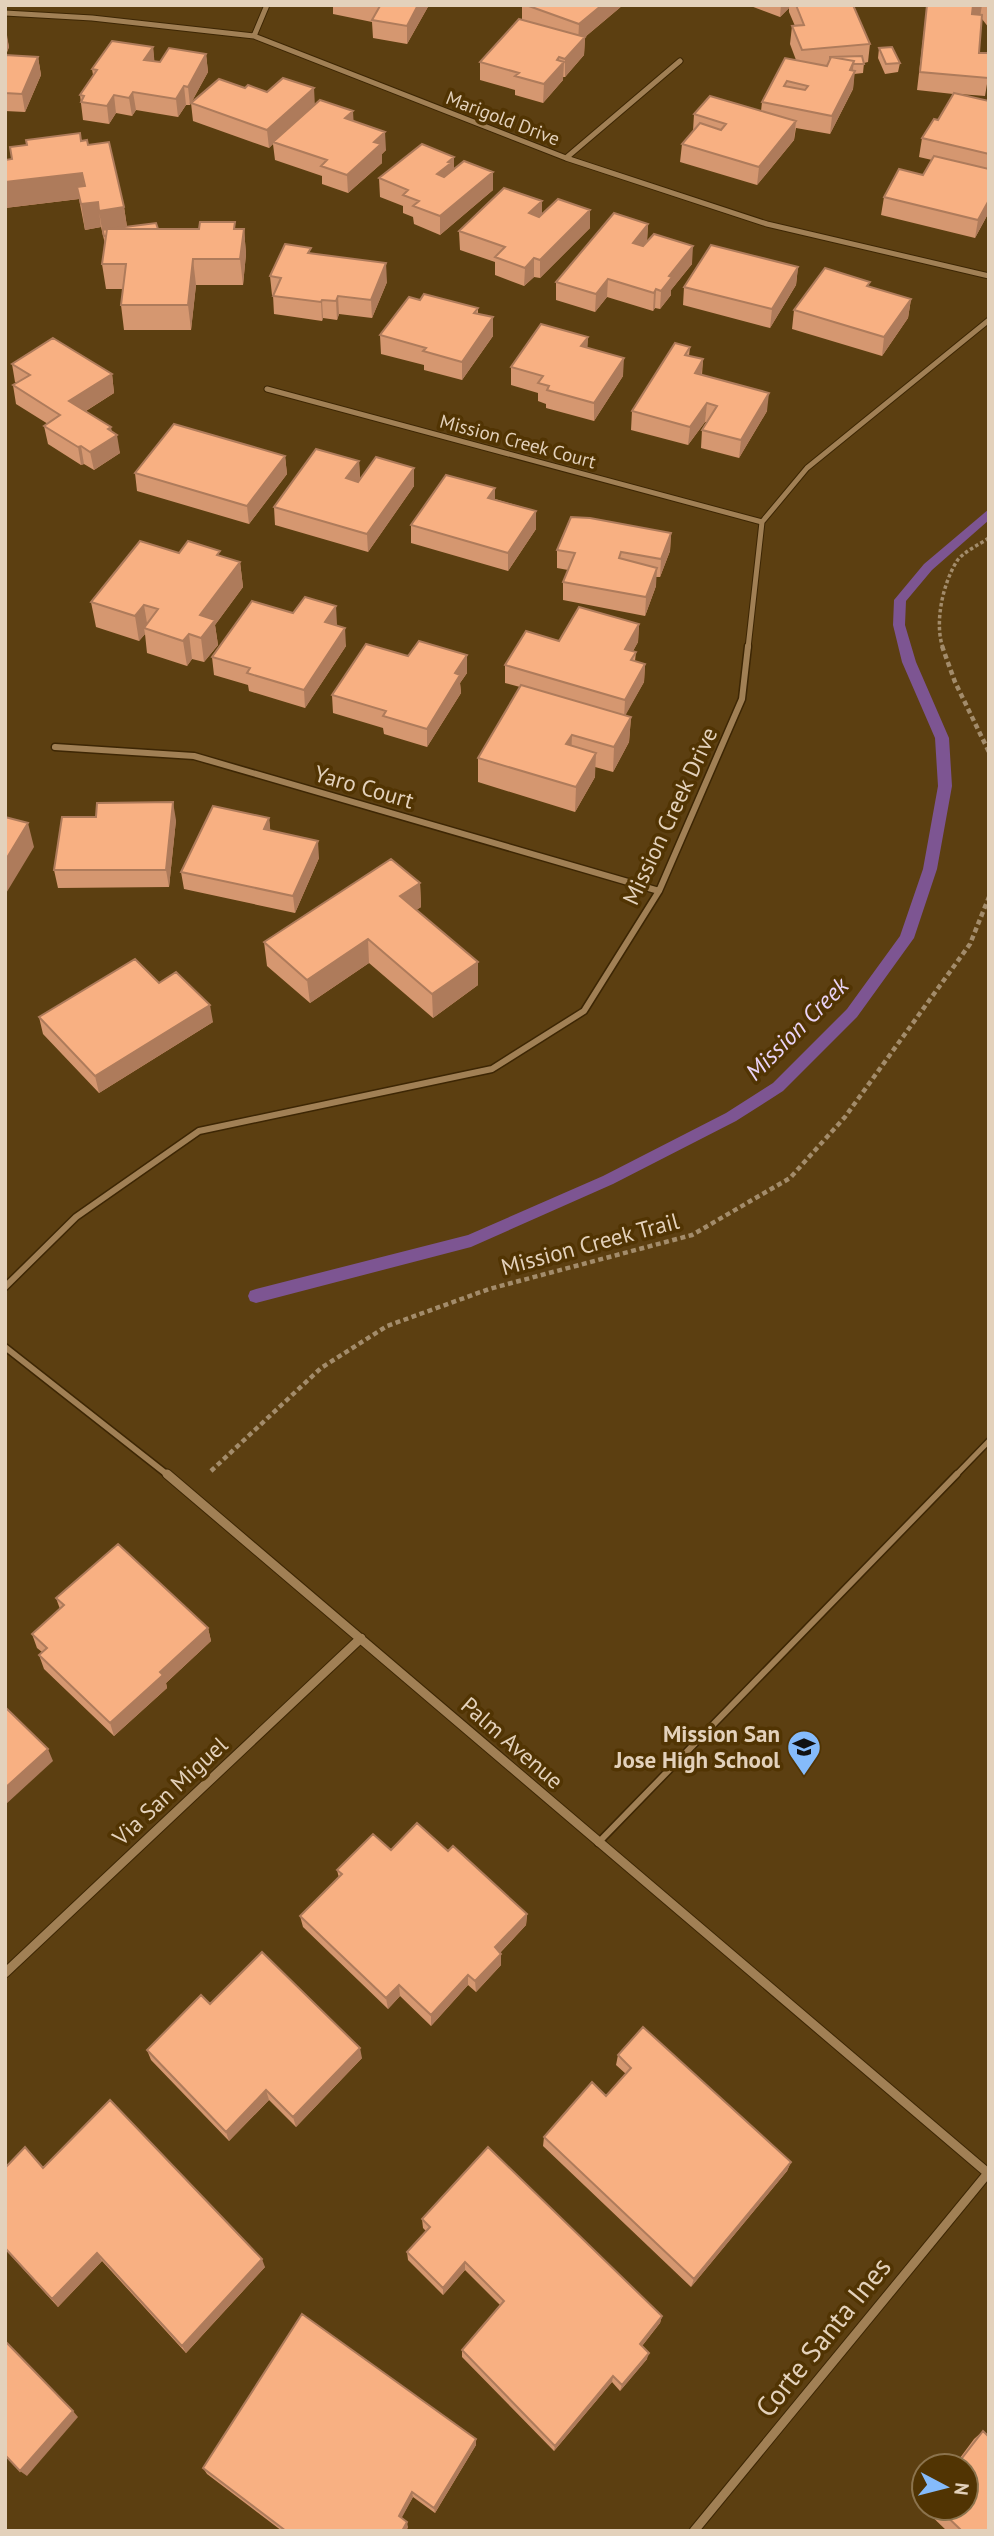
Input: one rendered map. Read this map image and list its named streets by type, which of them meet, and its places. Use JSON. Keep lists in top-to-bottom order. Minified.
{"streets":{"street":["Marigold Drive","Mission Creek Court","Yaro Court","Mission Creek Drive","Palm Avenue","Via San Miguel","Corte Santa Ines"],"path":["Mission Creek Trail"]},"crossings":[["Mission Creek Court","Mission Creek Drive"],["Yaro Court","Mission Creek Drive"],["Mission Creek Trail","Palm Avenue"],["Palm Avenue","Via San Miguel"],["Palm Avenue","Corte Santa Ines"]],"water":["Mission Creek"],"places":{"school or university":["Mission San Jose High School"]},"north":"right"}
